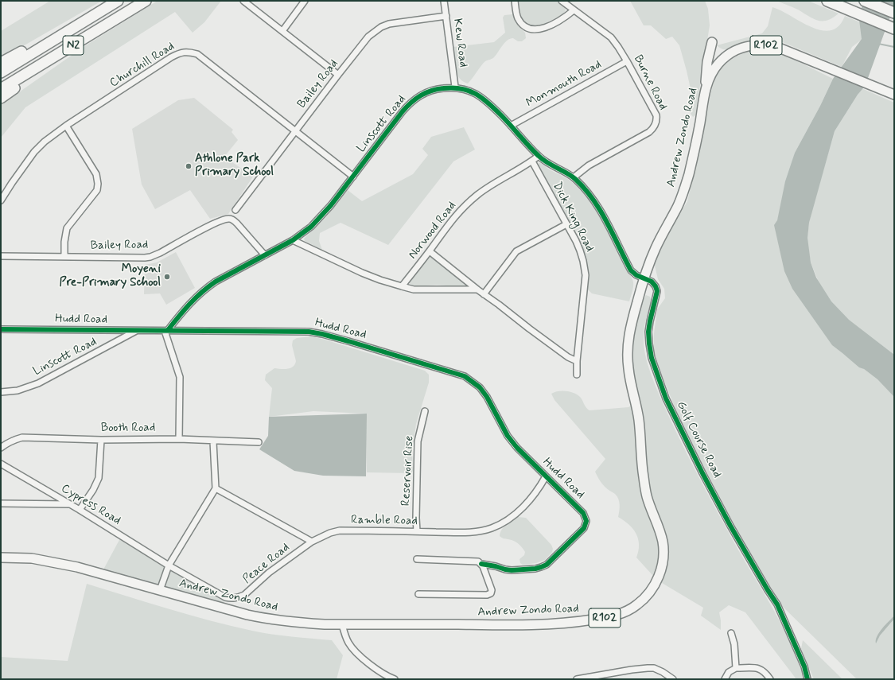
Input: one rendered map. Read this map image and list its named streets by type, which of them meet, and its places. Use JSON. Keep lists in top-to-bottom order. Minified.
{"streets":{"highway":["N2"],"main road":["R102","Andrew Zondo Road"],"street":["Kew Road","Churchill Road","Burne Road","Bailey Road","Monmouth Road","Linscott Road","Dick King Road","Norwood Road","Hudd Road","Booth Road","Golf Course Road","Reservoir Rise","Cypress Road","Ramble Road","Peace Road"]},"crossings":[["Kew Road","Bailey Road"],["Kew Road","Linscott Road"],["Churchill Road","Bailey Road"],["Churchill Road","Linscott Road"],["Burne Road","Monmouth Road"],["Burne Road","Linscott Road"],["Bailey Road","Linscott Road"],["Monmouth Road","Linscott Road"],["Linscott Road","Andrew Zondo Road"],["Linscott Road","Norwood Road"],["Linscott Road","Hudd Road"],["Linscott Road","Golf Course Road"],["Andrew Zondo Road","Golf Course Road"],["Dick King Road","Norwood Road"],["Hudd Road","Ramble Road"],["Reservoir Rise","Ramble Road"],["Cypress Road","Peace Road"],["Ramble Road","Peace Road"]],"places":["Athlone Park Primary School","Moyeni Pre-Primary School"]}
